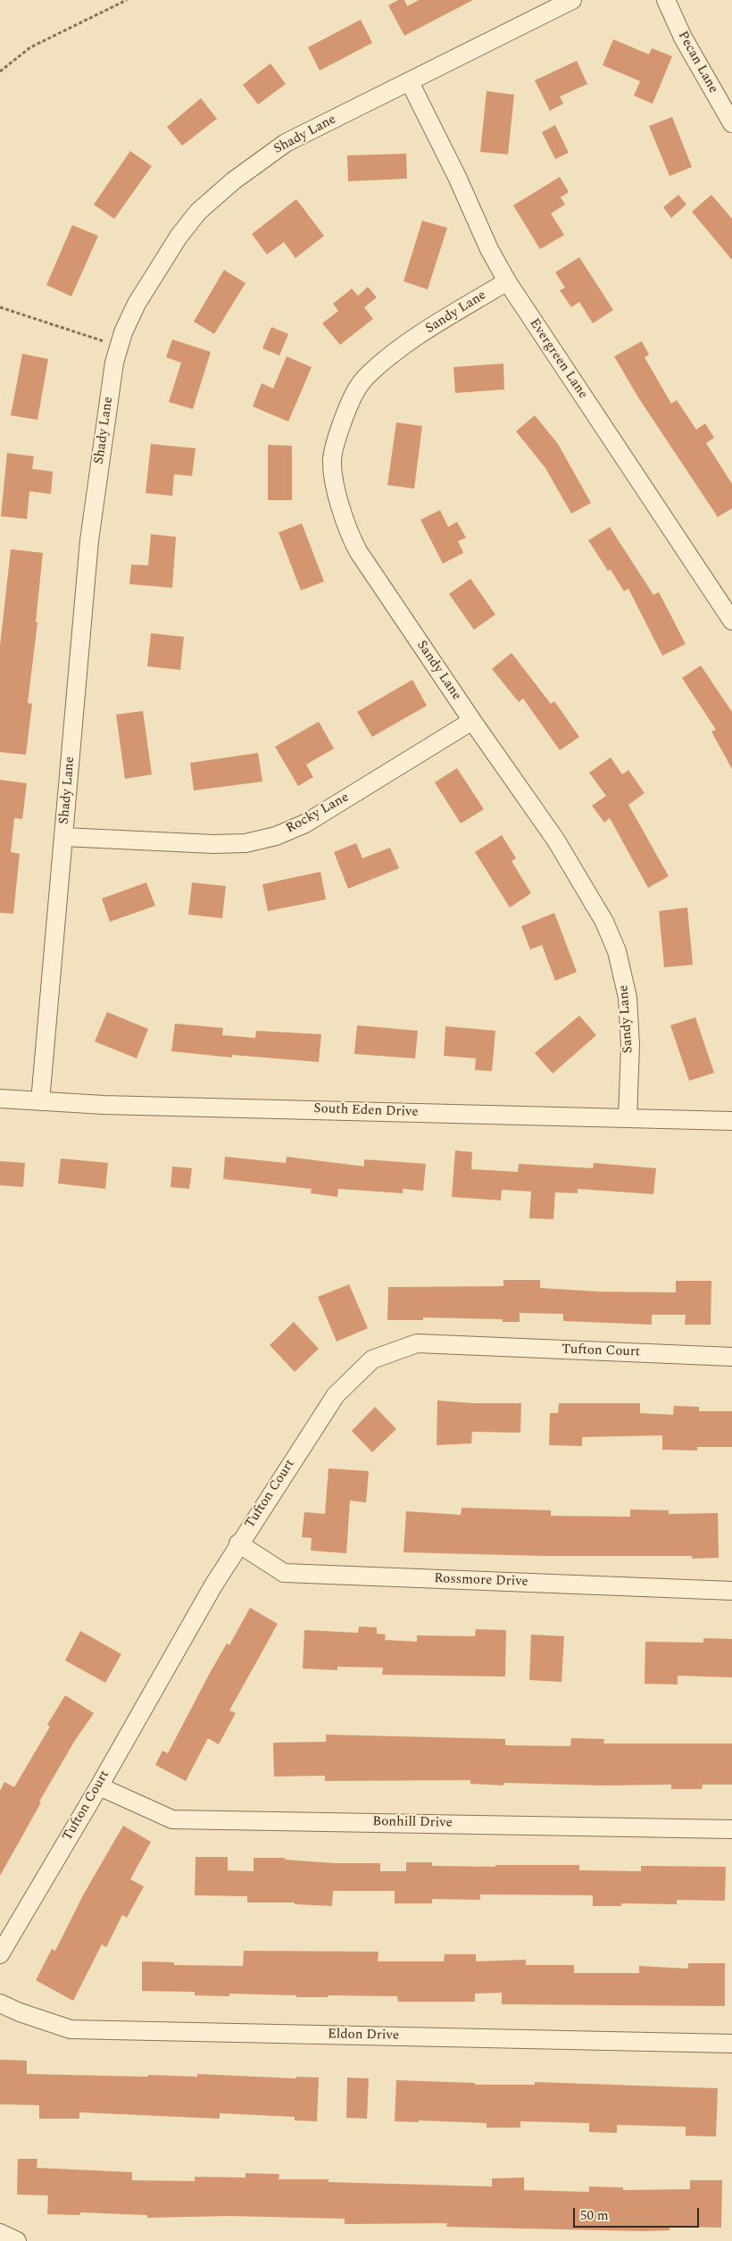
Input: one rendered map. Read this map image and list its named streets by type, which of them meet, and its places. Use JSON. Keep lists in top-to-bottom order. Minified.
{"streets":{"street":["Pecan Lane","Shady Lane","Sandy Lane","Evergreen Lane","Rocky Lane","South Eden Drive","Tufton Court","Rossmore Drive","Bonhill Drive","Eldon Drive"]},"crossings":[["Shady Lane","Evergreen Lane"],["Shady Lane","Rocky Lane"],["Shady Lane","South Eden Drive"],["Sandy Lane","Evergreen Lane"],["Sandy Lane","Rocky Lane"],["Sandy Lane","South Eden Drive"],["Tufton Court","Rossmore Drive"],["Tufton Court","Bonhill Drive"]],"scale_bar":"50 m"}
